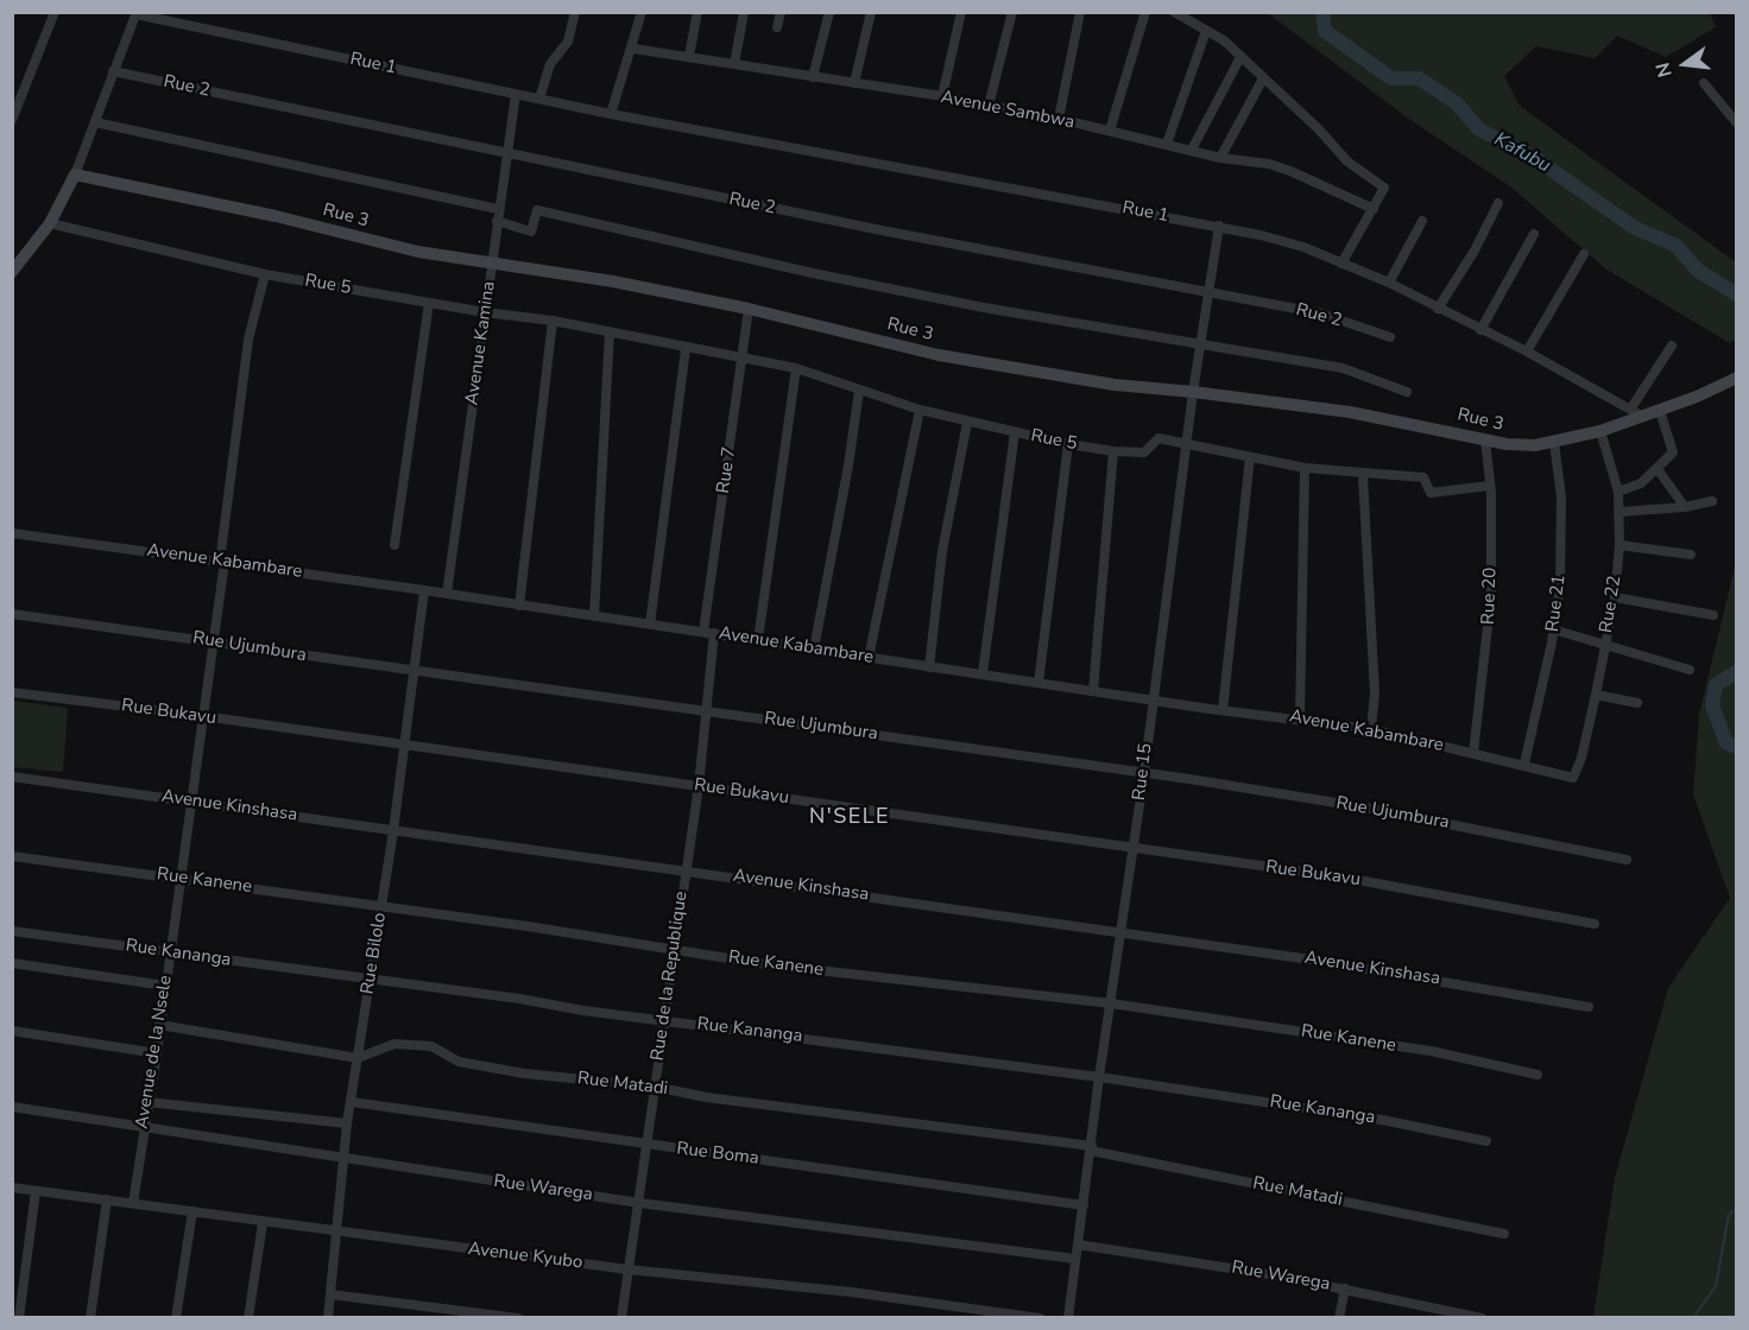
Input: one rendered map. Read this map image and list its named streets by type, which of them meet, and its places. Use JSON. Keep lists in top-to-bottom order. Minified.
{"streets":{"street":["Rue 1","Rue 2","Avenue Sambwa","Rue 3","Rue 5","Avenue Kamina","Rue 7","Avenue Kabambare","Rue 20","Rue 21","Rue 22","Rue Ujumbura","Rue Bukavu","Rue 15","Avenue Kinshasa","Rue Kanene","Rue Kananga","Rue Bilolo","Rue de la Republique","Avenue de la Nsele","Rue Matadi","Rue Boma","Rue Warega","Avenue Kyubo"]},"crossings":[["Rue 1","Rue 3"],["Rue 1","Avenue Kamina"],["Rue 1","Rue 15"],["Rue 2","Avenue Kamina"],["Rue 2","Rue 15"],["Rue 3","Avenue Kamina"],["Rue 3","Rue 7"],["Rue 3","Rue 20"],["Rue 3","Rue 21"],["Rue 3","Rue 22"],["Rue 3","Rue 15"],["Rue 5","Avenue Kamina"],["Rue 5","Rue 7"],["Rue 5","Rue 20"],["Rue 5","Rue 15"],["Rue 5","Avenue de la Nsele"],["Avenue Kamina","Avenue Kabambare"],["Rue 7","Avenue Kabambare"],["Rue 7","Rue de la Republique"],["Avenue Kabambare","Rue 20"],["Avenue Kabambare","Rue 21"],["Avenue Kabambare","Rue 22"],["Avenue Kabambare","Rue 15"],["Avenue Kabambare","Rue Bilolo"],["Avenue Kabambare","Rue de la Republique"],["Avenue Kabambare","Avenue de la Nsele"],["Rue Ujumbura","Rue 15"],["Rue Ujumbura","Rue Bilolo"],["Rue Ujumbura","Rue de la Republique"],["Rue Ujumbura","Avenue de la Nsele"],["Rue Bukavu","Rue 15"],["Rue Bukavu","Rue Bilolo"],["Rue Bukavu","Rue de la Republique"],["Rue Bukavu","Avenue de la Nsele"],["Rue 15","Avenue Kinshasa"],["Rue 15","Rue Kanene"],["Rue 15","Rue Kananga"],["Rue 15","Rue Matadi"],["Rue 15","Rue Boma"],["Rue 15","Rue Warega"],["Avenue Kinshasa","Rue Bilolo"],["Avenue Kinshasa","Rue de la Republique"],["Avenue Kinshasa","Avenue de la Nsele"],["Rue Kanene","Rue Bilolo"],["Rue Kanene","Rue de la Republique"],["Rue Kanene","Avenue de la Nsele"],["Rue Kananga","Rue Bilolo"],["Rue Kananga","Rue de la Republique"],["Rue Kananga","Avenue de la Nsele"],["Rue Bilolo","Rue Matadi"],["Rue Bilolo","Rue Boma"],["Rue Bilolo","Rue Warega"],["Rue Bilolo","Avenue Kyubo"],["Rue de la Republique","Rue Matadi"],["Rue de la Republique","Rue Boma"],["Rue de la Republique","Rue Warega"],["Rue de la Republique","Avenue Kyubo"],["Avenue de la Nsele","Rue Matadi"],["Avenue de la Nsele","Rue Warega"],["Avenue de la Nsele","Avenue Kyubo"]],"districts":["N'SELE"],"water":["Kafubu"],"north":"left"}
